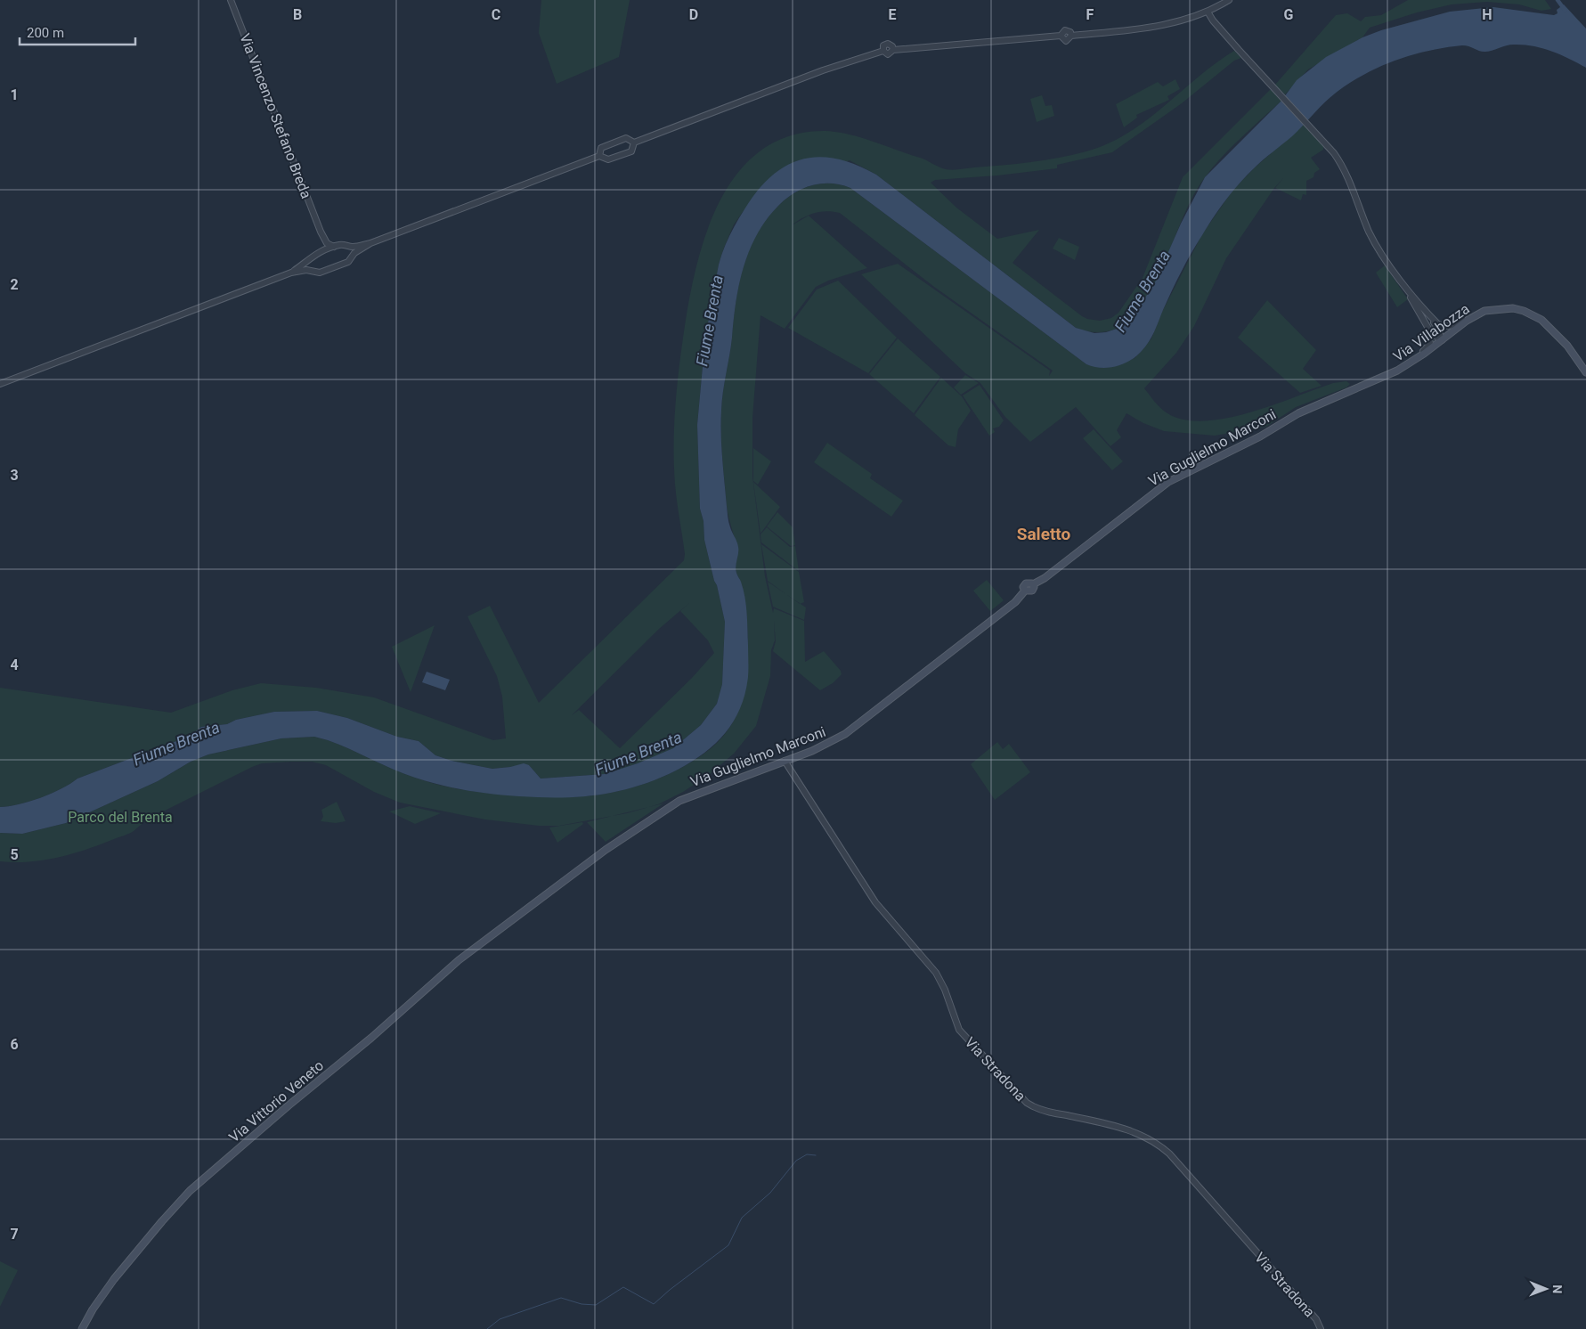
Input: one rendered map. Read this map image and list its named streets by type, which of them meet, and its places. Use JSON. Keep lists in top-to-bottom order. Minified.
{"streets":{"main road":["Via Villabozza","Via Guglielmo Marconi","Via Vittorio Veneto"],"street":["Via Vincenzo Stefano Breda","Via Stradona"]},"crossings":[["Via Villabozza","Via Guglielmo Marconi"],["Via Guglielmo Marconi","Via Stradona"],["Via Guglielmo Marconi","Via Vittorio Veneto"]],"districts":["Saletto"],"water":["Fiume Brenta"],"parks":["Parco del Brenta"],"scale_bar":"200 m","north":"right","grid":{"columns":["B","C","D","E","F","G","H"],"rows":["1","2","3","4","5","6","7"]}}
